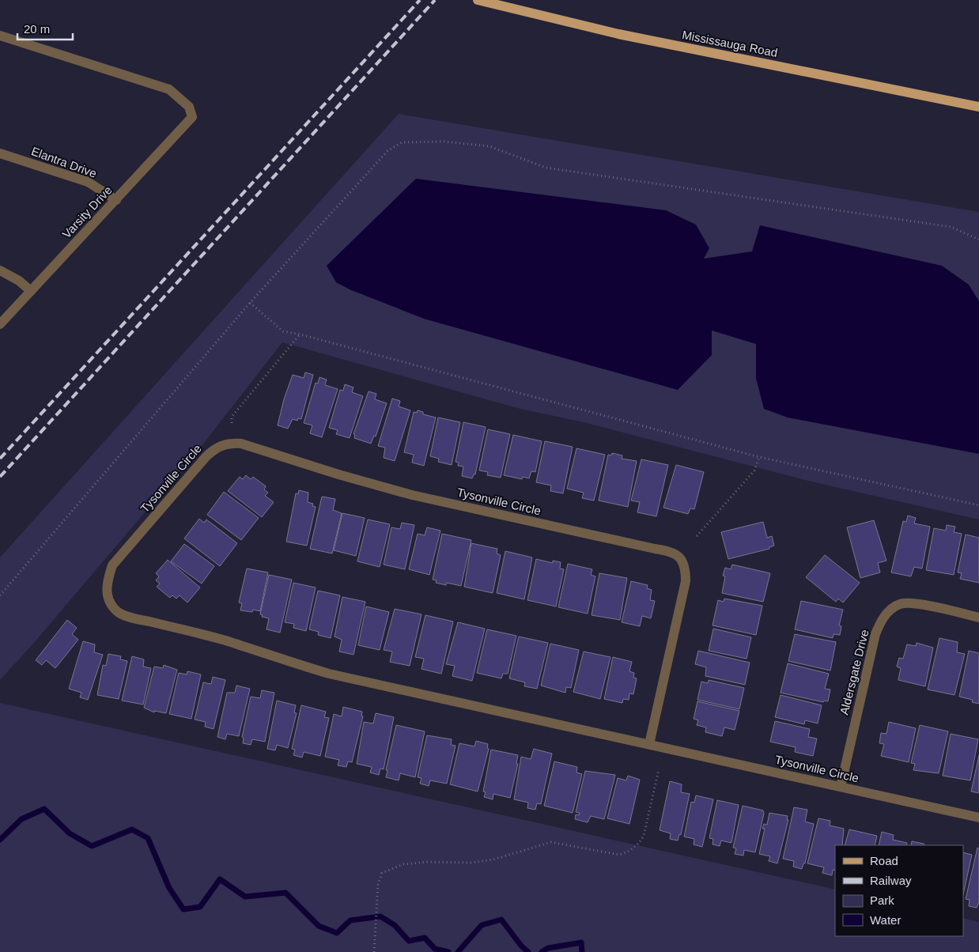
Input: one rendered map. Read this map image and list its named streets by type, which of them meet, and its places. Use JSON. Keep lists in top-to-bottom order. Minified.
{"streets":{"main road":["Mississauga Road"],"street":["Elantra Drive","Varsity Drive","Tysonville Circle","Aldersgate Drive"]},"crossings":[["Elantra Drive","Varsity Drive"],["Tysonville Circle","Aldersgate Drive"]],"legend":["Road","Railway","Park","Water"],"scale_bar":"20 m"}
